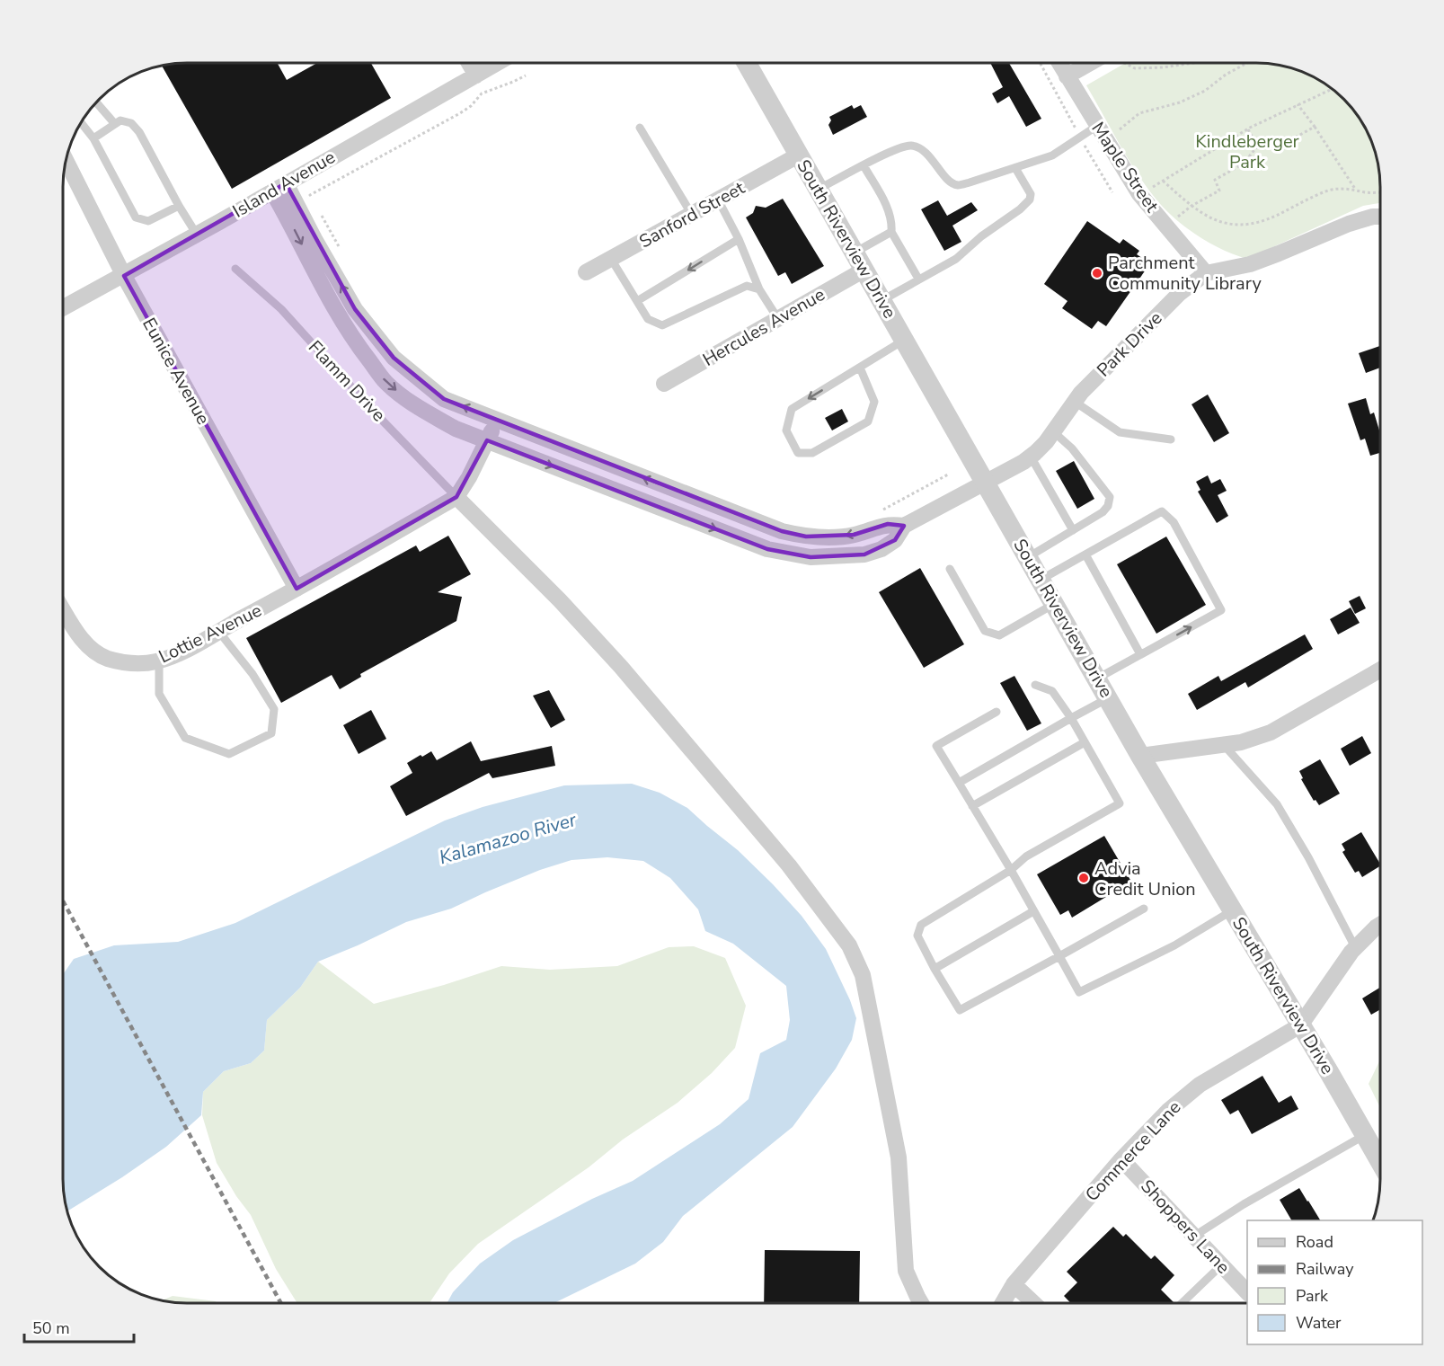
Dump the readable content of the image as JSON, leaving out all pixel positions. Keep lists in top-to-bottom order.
{
  "streets": {
    "street": [
      "Maple Street",
      "Island Avenue",
      "Sanford Street",
      "South Riverview Drive",
      "Hercules Avenue",
      "Park Drive",
      "Eunice Avenue",
      "Lottie Avenue",
      "Commerce Lane",
      "Shoppers Lane"
    ],
    "lane": ["Flamm Drive"]
  },
  "crossings": [
    ["Maple Street", "Park Drive"],
    ["Island Avenue", "Eunice Avenue"],
    ["Sanford Street", "South Riverview Drive"],
    ["South Riverview Drive", "Hercules Avenue"],
    ["South Riverview Drive", "Park Drive"],
    ["South Riverview Drive", "Commerce Lane"],
    ["Eunice Avenue", "Lottie Avenue"],
    ["Flamm Drive", "Lottie Avenue"],
    ["Commerce Lane", "Shoppers Lane"]
  ],
  "water": ["Kalamazoo River"],
  "parks": ["Kindleberger Park"],
  "places": ["Parchment Community Library", "Advia Credit Union"],
  "legend": [
    "Road",
    "Railway",
    "Park",
    "Water"
  ],
  "scale_bar": "50 m"
}
